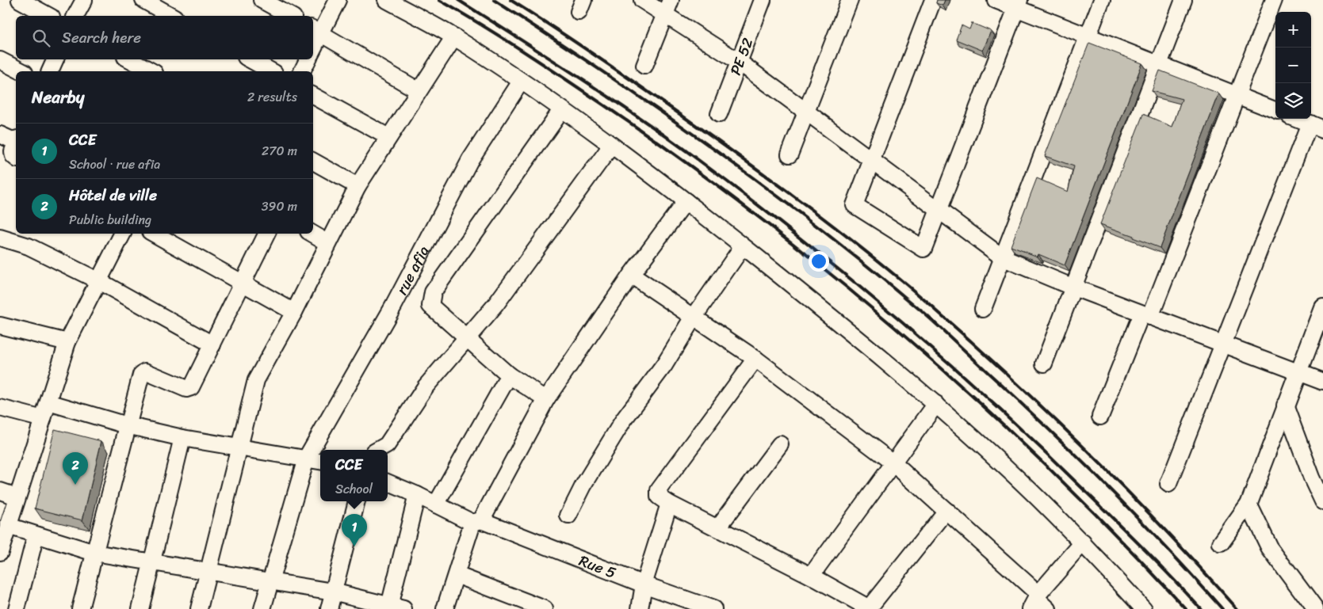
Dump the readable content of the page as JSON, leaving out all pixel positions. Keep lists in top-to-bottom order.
{
  "streets": {
    "street": ["PE 52", "rue afia", "Rue 5"]
  },
  "page": {
    "map_buttons": ["+", "−"],
    "search": "Search here",
    "heading": ["Nearby", "2 results"],
    "list": [
      {
        "mark": "1",
        "name": "CCE",
        "note": "School · rue afia",
        "value": "270 m"
      },
      {
        "mark": "2",
        "name": "Hôtel de ville",
        "note": "Public building",
        "value": "390 m"
      }
    ],
    "popup": ["CCE", "School"],
    "pins": ["2", "1"]
  }
}
